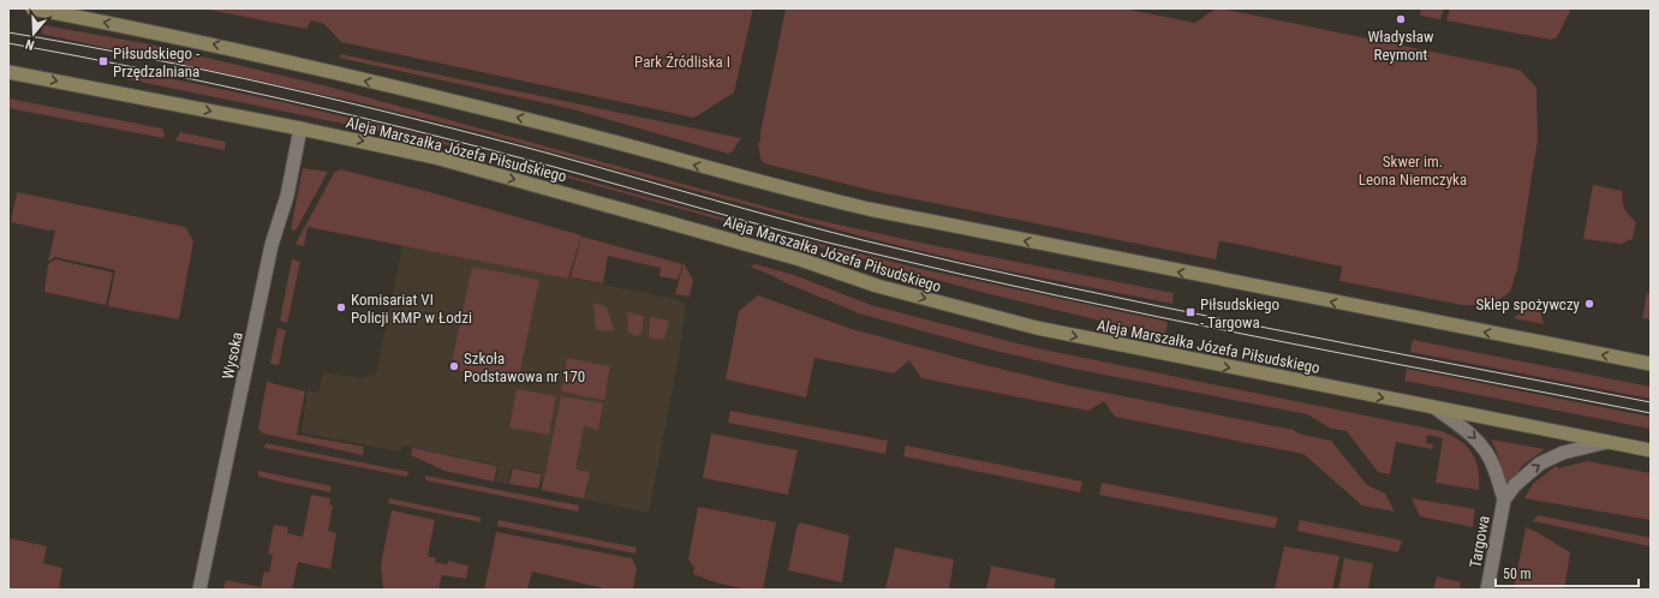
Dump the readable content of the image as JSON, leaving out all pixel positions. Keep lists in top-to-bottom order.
{
  "streets": {
    "main road": ["Aleja Marszałka Józefa Piłsudskiego"],
    "street": ["Wysoka", "Targowa"]
  },
  "crossings": [
    ["Aleja Marszałka Józefa Piłsudskiego", "Wysoka"],
    ["Aleja Marszałka Józefa Piłsudskiego", "Targowa"]
  ],
  "parks": ["Park Źródliska I", "Skwer im. Leona Niemczyka"],
  "places": {
    "other": [
      "Władysław Reymont",
      "Sklep spożywczy",
      "Komisariat VI Policji KMP w Łodzi",
      "Szkoła Podstawowa nr 170"
    ],
    "transit": ["Piłsudskiego - Przędzalniana", "Piłsudskiego - Targowa"]
  },
  "scale_bar": "50 m",
  "north": "bottom"
}
